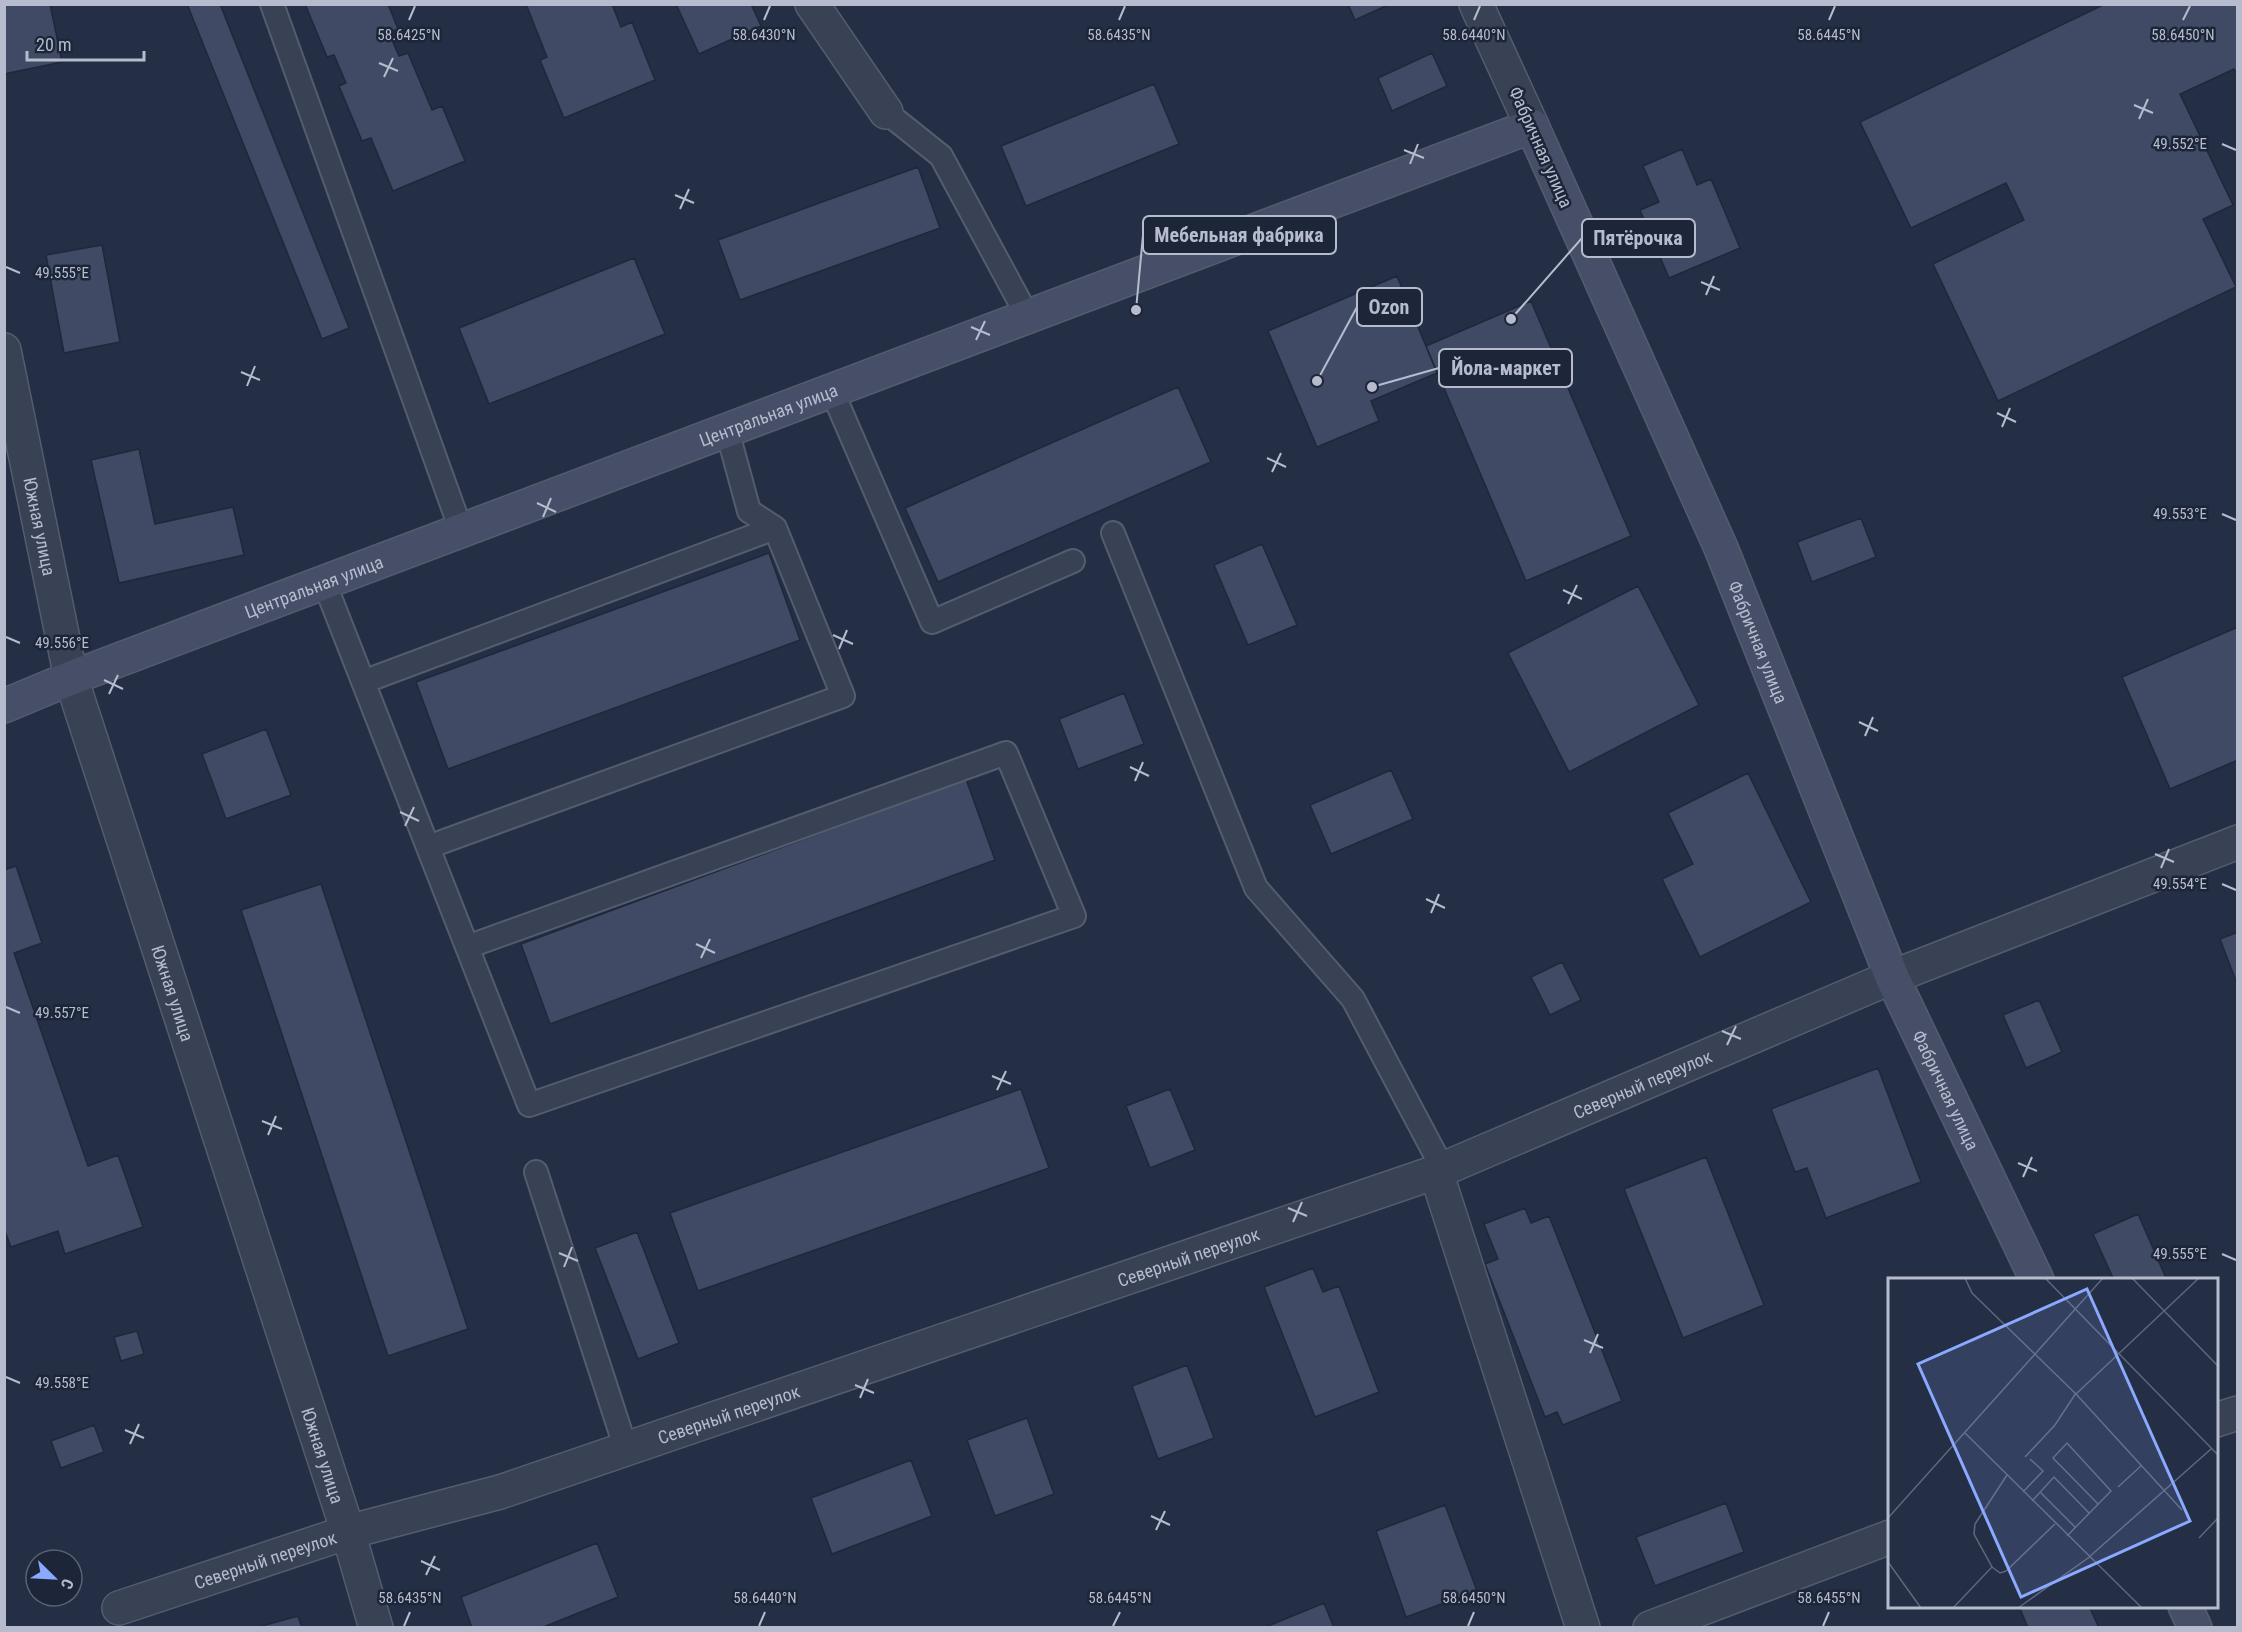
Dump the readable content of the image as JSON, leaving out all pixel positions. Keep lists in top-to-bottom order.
{
  "streets": {
    "street": [
      "Фабричная улица",
      "Центральная улица",
      "Южная улица",
      "Северный переулок"
    ]
  },
  "crossings": [
    ["Фабричная улица", "Центральная улица"],
    ["Фабричная улица", "Северный переулок"],
    ["Центральная улица", "Южная улица"],
    ["Южная улица", "Северный переулок"]
  ],
  "places": [
    "Мебельная фабрика",
    "Пятёрочка",
    "Ozon",
    "Йола-маркет"
  ],
  "scale_bar": "20 m",
  "north": "bottom right",
  "coordinates": [
    "58.6425°N",
    "58.6430°N",
    "58.6435°N",
    "58.6440°N",
    "58.6445°N",
    "58.6450°N",
    "49.552°E",
    "49.555°E",
    "49.553°E",
    "49.556°E",
    "49.554°E",
    "49.557°E",
    "49.558°E",
    "58.6455°N"
  ]
}
